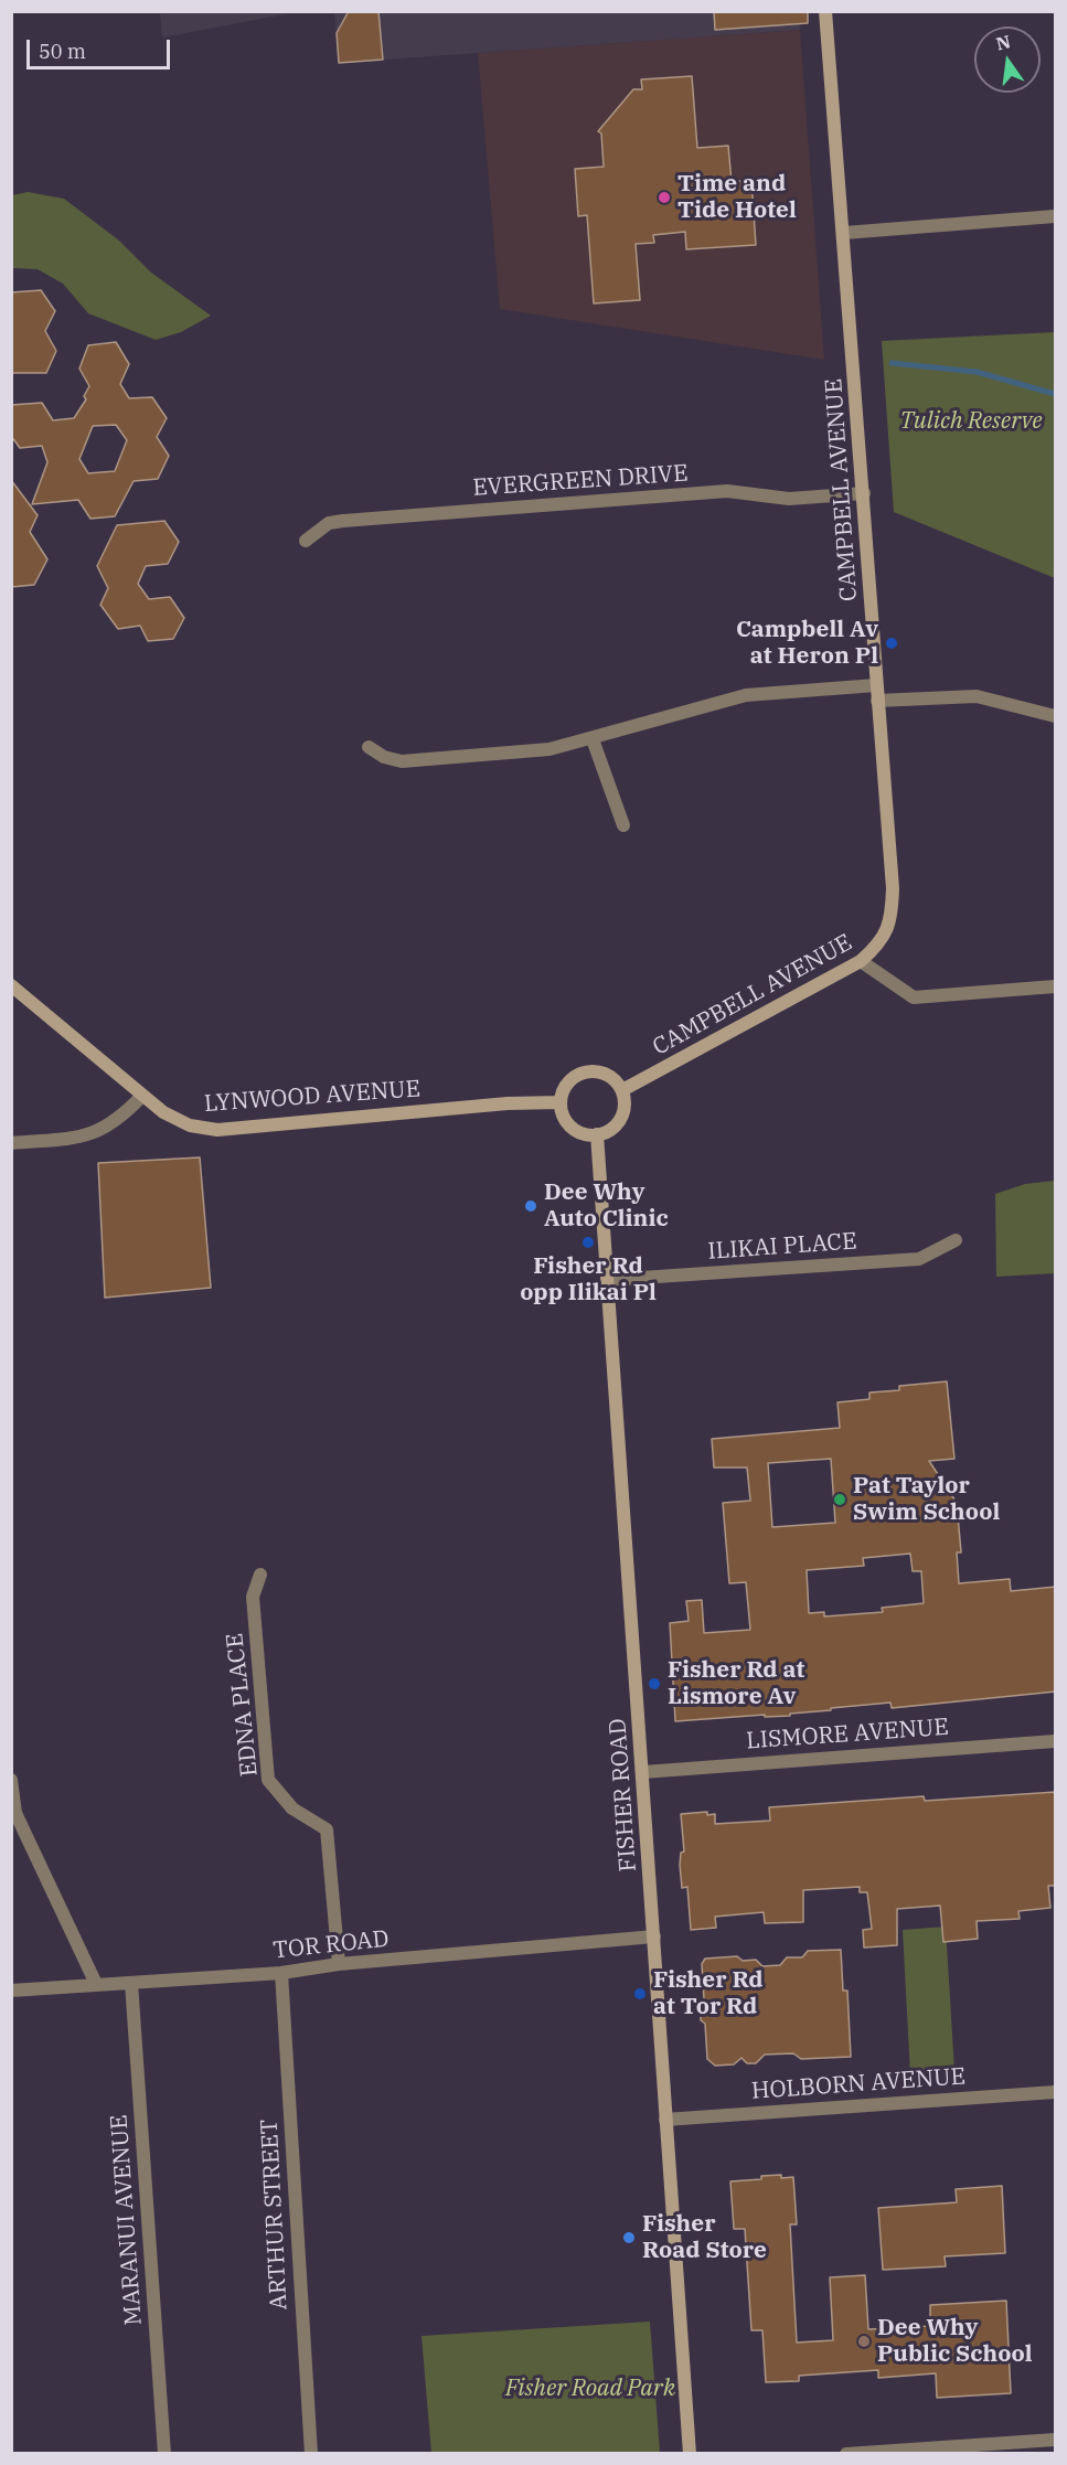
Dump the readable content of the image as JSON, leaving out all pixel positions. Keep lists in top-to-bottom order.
{
  "streets": {
    "main road": ["CAMPBELL AVENUE", "LYNWOOD AVENUE", "FISHER ROAD"],
    "street": [
      "EVERGREEN DRIVE",
      "ILIKAI PLACE",
      "EDNA PLACE",
      "LISMORE AVENUE",
      "TOR ROAD",
      "HOLBORN AVENUE",
      "ARTHUR STREET",
      "MARANUI AVENUE"
    ]
  },
  "crossings": [
    ["EVERGREEN DRIVE", "CAMPBELL AVENUE"],
    ["CAMPBELL AVENUE", "LYNWOOD AVENUE"],
    ["CAMPBELL AVENUE", "FISHER ROAD"],
    ["LYNWOOD AVENUE", "FISHER ROAD"],
    ["ILIKAI PLACE", "FISHER ROAD"],
    ["EDNA PLACE", "TOR ROAD"],
    ["LISMORE AVENUE", "FISHER ROAD"],
    ["FISHER ROAD", "TOR ROAD"],
    ["FISHER ROAD", "HOLBORN AVENUE"],
    ["TOR ROAD", "ARTHUR STREET"],
    ["TOR ROAD", "MARANUI AVENUE"]
  ],
  "parks": ["Tulich Reserve", "Fisher Road Park"],
  "places": [
    "Time and Tide Hotel",
    "Campbell Av at Heron Pl",
    "Dee Why Auto Clinic",
    "Fisher Rd opp Ilikai Pl",
    "Pat Taylor Swim School",
    "Fisher Rd at Lismore Av",
    "Fisher Rd at Tor Rd",
    "Fisher Road Store",
    "Dee Why Public School"
  ],
  "scale_bar": "50 m",
  "north": "top"
}
